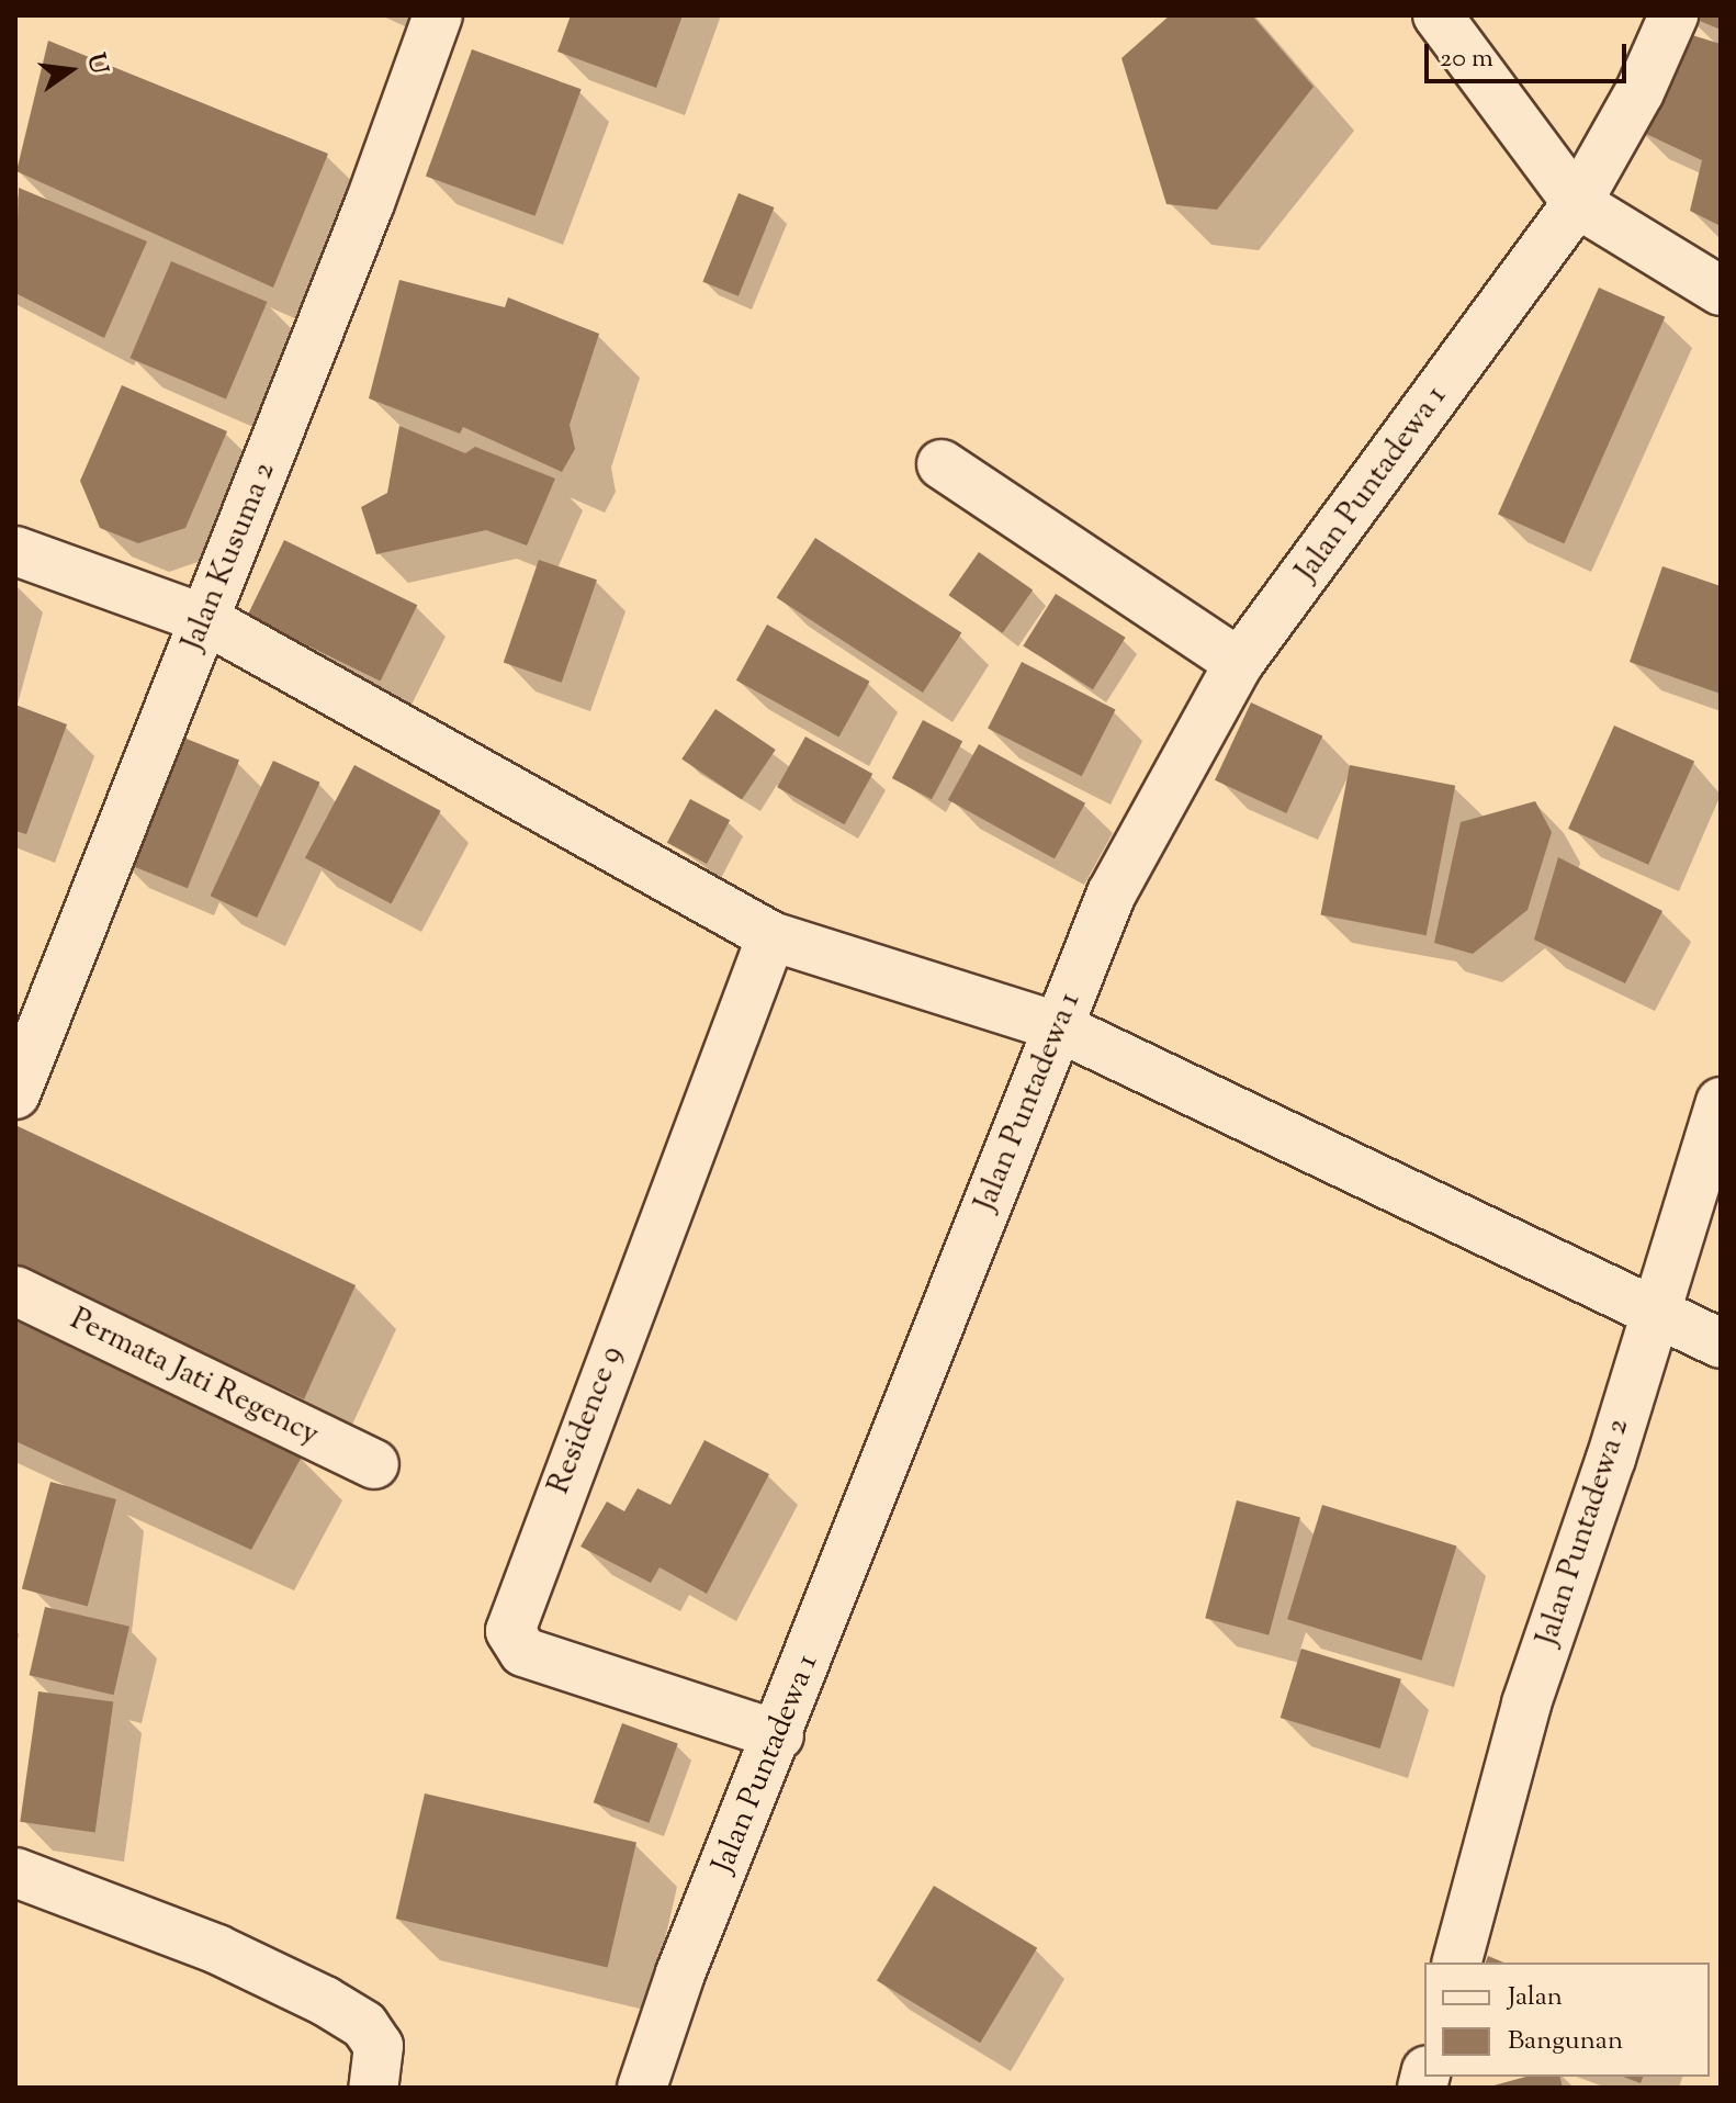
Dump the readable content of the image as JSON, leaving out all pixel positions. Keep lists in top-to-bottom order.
{
  "streets": {
    "street": [
      "Jalan Puntadewa 1",
      "Jalan Kusuma 2",
      "Permata Jati Regency",
      "Residence 9",
      "Jalan Puntadewa 2"
    ]
  },
  "crossings": [
    ["Jalan Puntadewa 1", "Residence 9"]
  ],
  "legend": ["Jalan", "Bangunan"],
  "scale_bar": "20 m",
  "north": "right"
}
